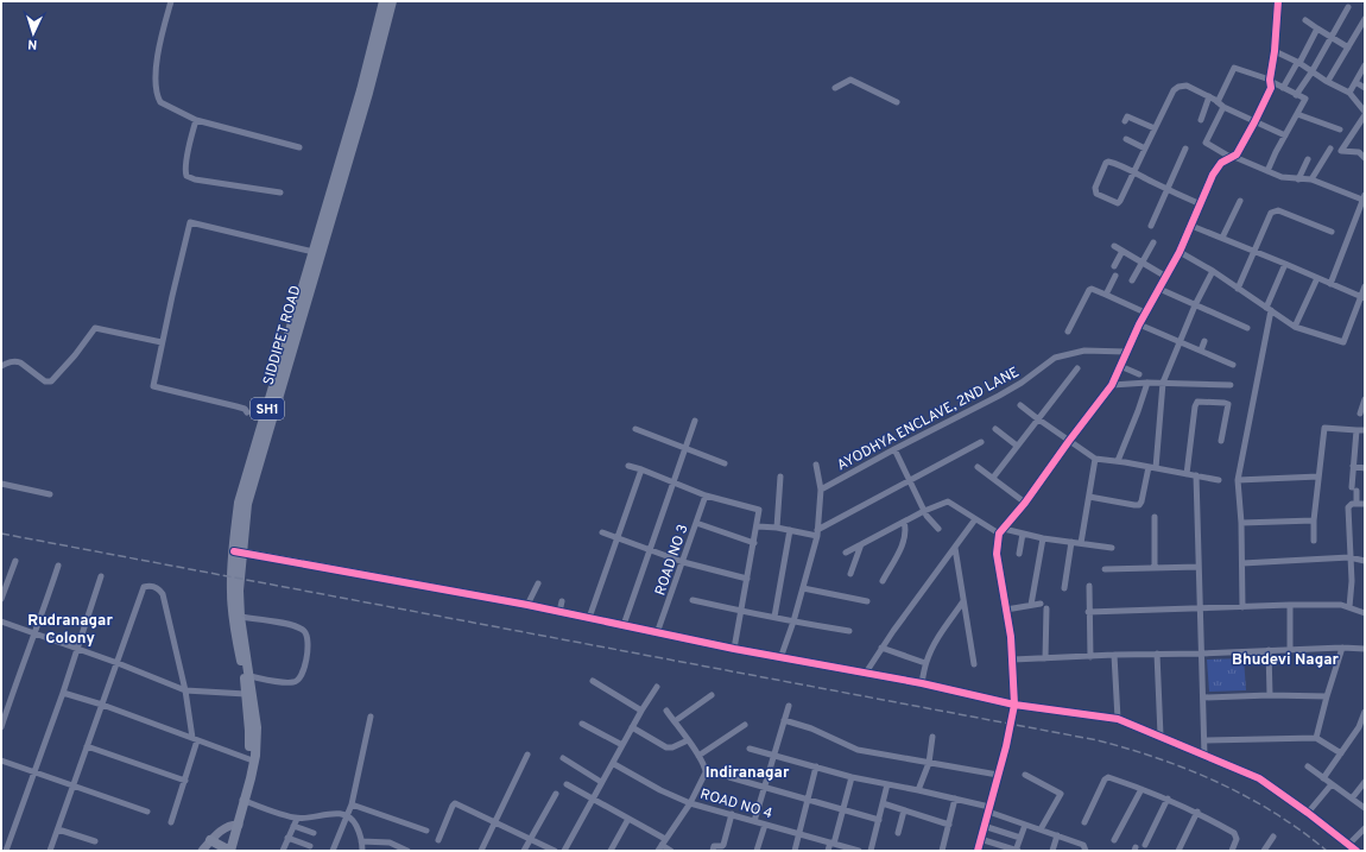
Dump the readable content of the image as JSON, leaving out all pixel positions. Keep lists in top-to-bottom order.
{
  "streets": {
    "main road": ["SIDDIPET ROAD", "SH1"],
    "street": ["AYODHYA ENCLAVE, 2ND LANE", "ROAD NO 3", "ROAD NO 4"]
  },
  "districts": ["Rudranagar Colony", "Bhudevi Nagar", "Indiranagar"],
  "north": "bottom"
}
